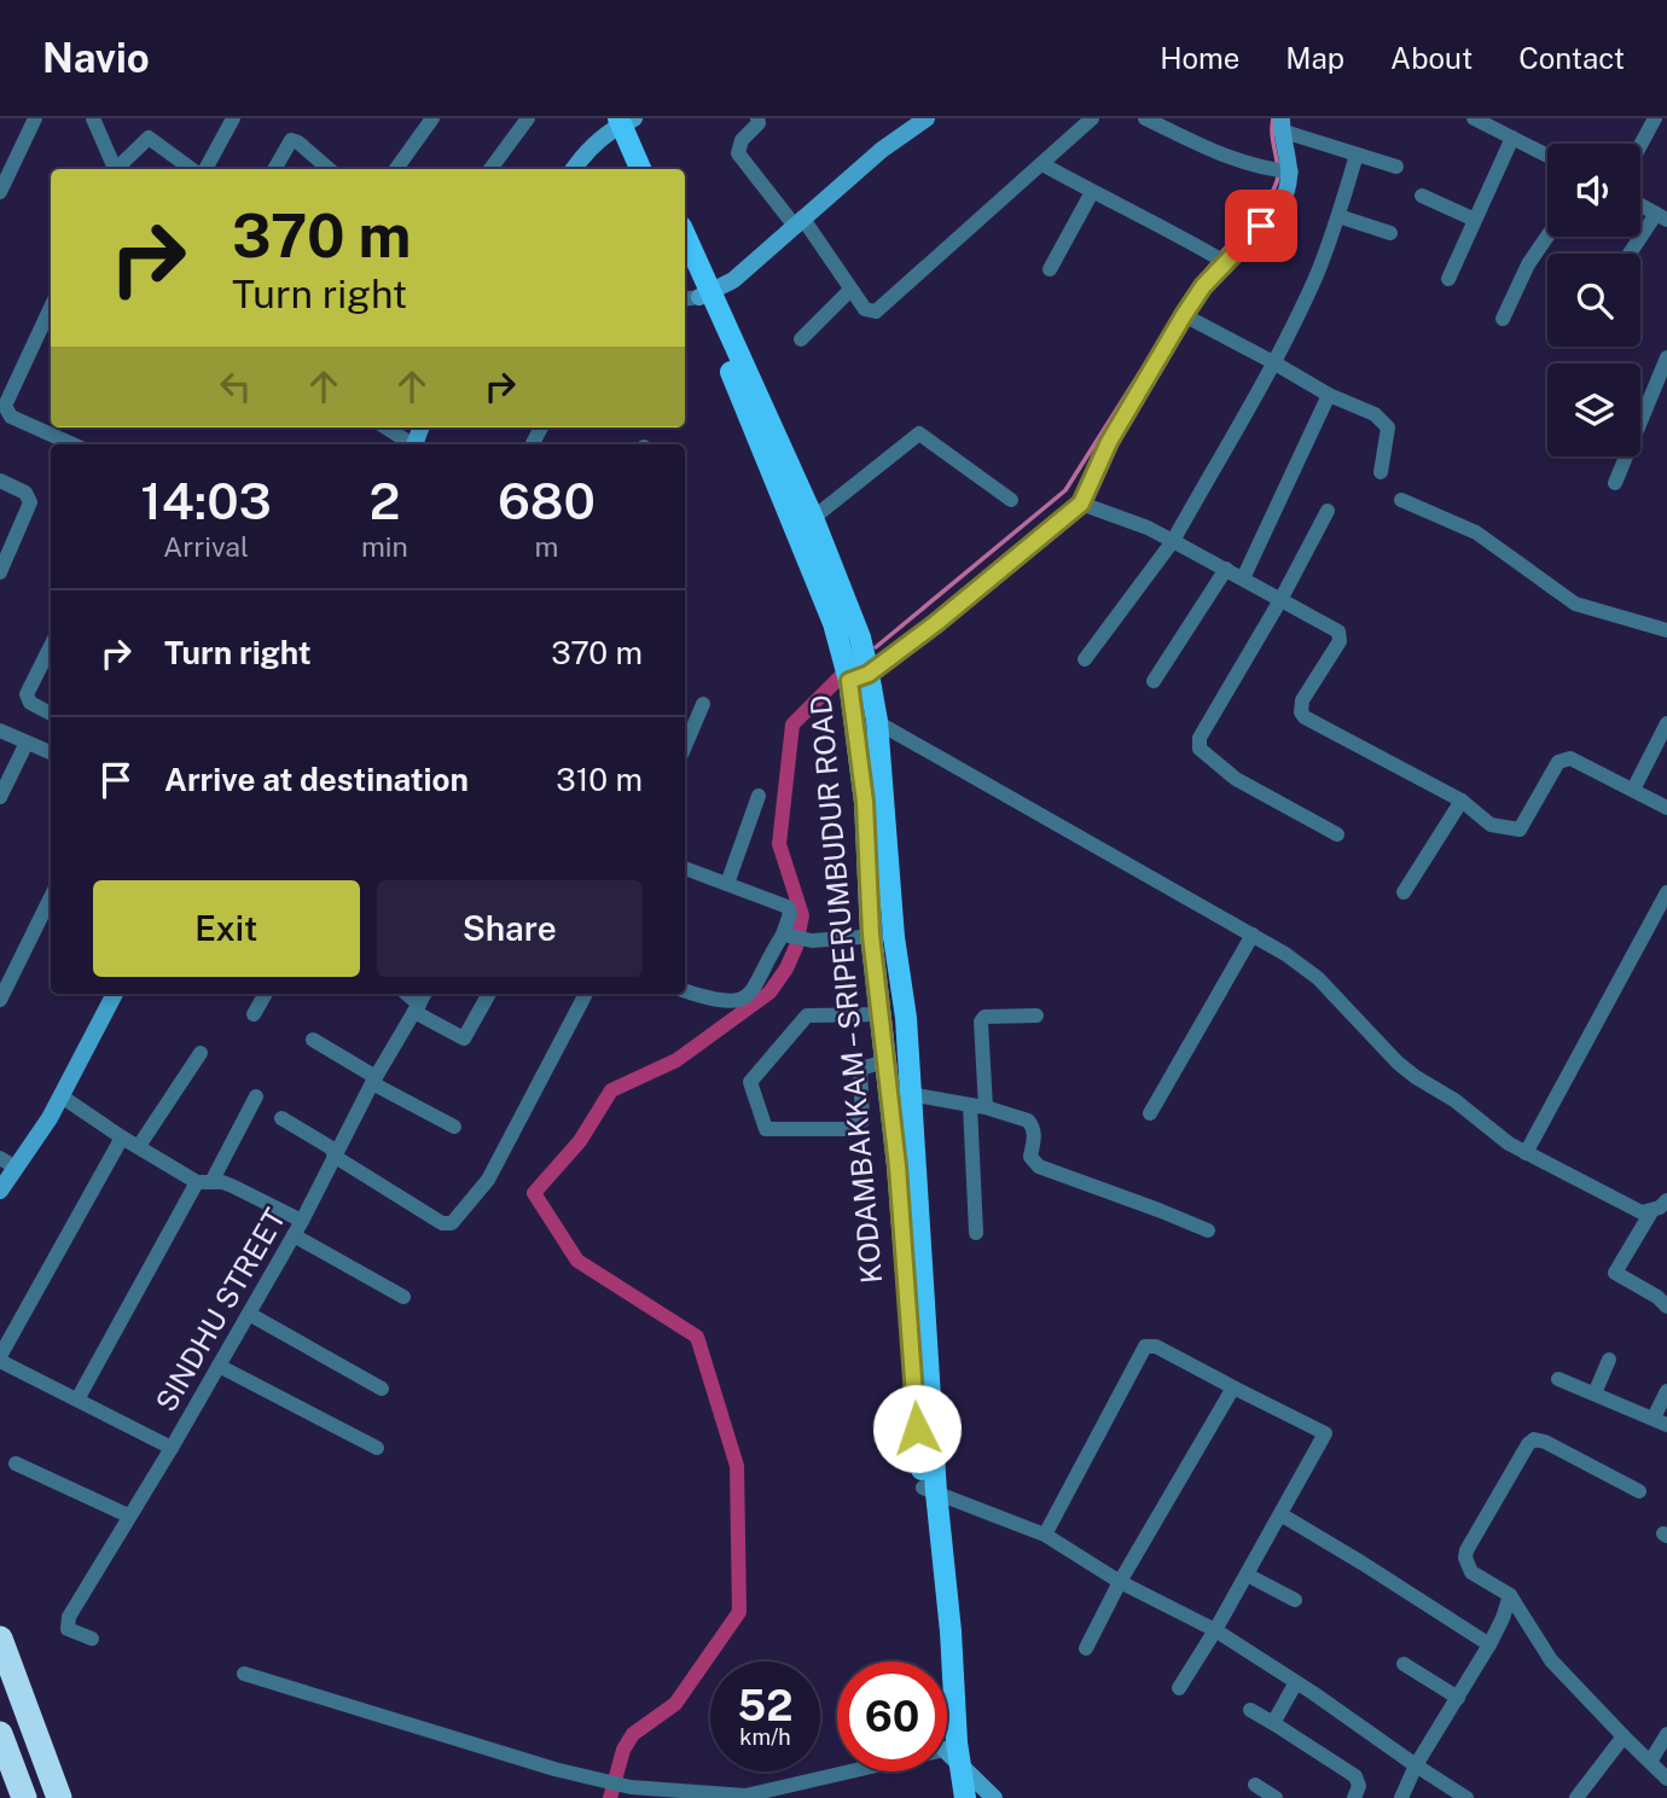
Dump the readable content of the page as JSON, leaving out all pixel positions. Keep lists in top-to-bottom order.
{
  "streets": {
    "main road": ["KODAMBAKKAM – SRIPERUMBUDUR ROAD"],
    "street": ["SINDHU STREET"]
  },
  "page": {
    "header": "Navio",
    "nav": [
      "Home",
      "Map",
      "About",
      "Contact"
    ],
    "turn": ["370 m", "Turn right"],
    "eta": [
      "14:03",
      "Arrival",
      "2",
      "min",
      "680",
      "m"
    ],
    "list": [
      {
        "name": "Turn right",
        "value": "370 m"
      },
      {
        "name": "Arrive at destination",
        "value": "310 m"
      }
    ],
    "buttons": ["Exit", "Share"],
    "speed": "52 km/h",
    "limit": "60"
  }
}
